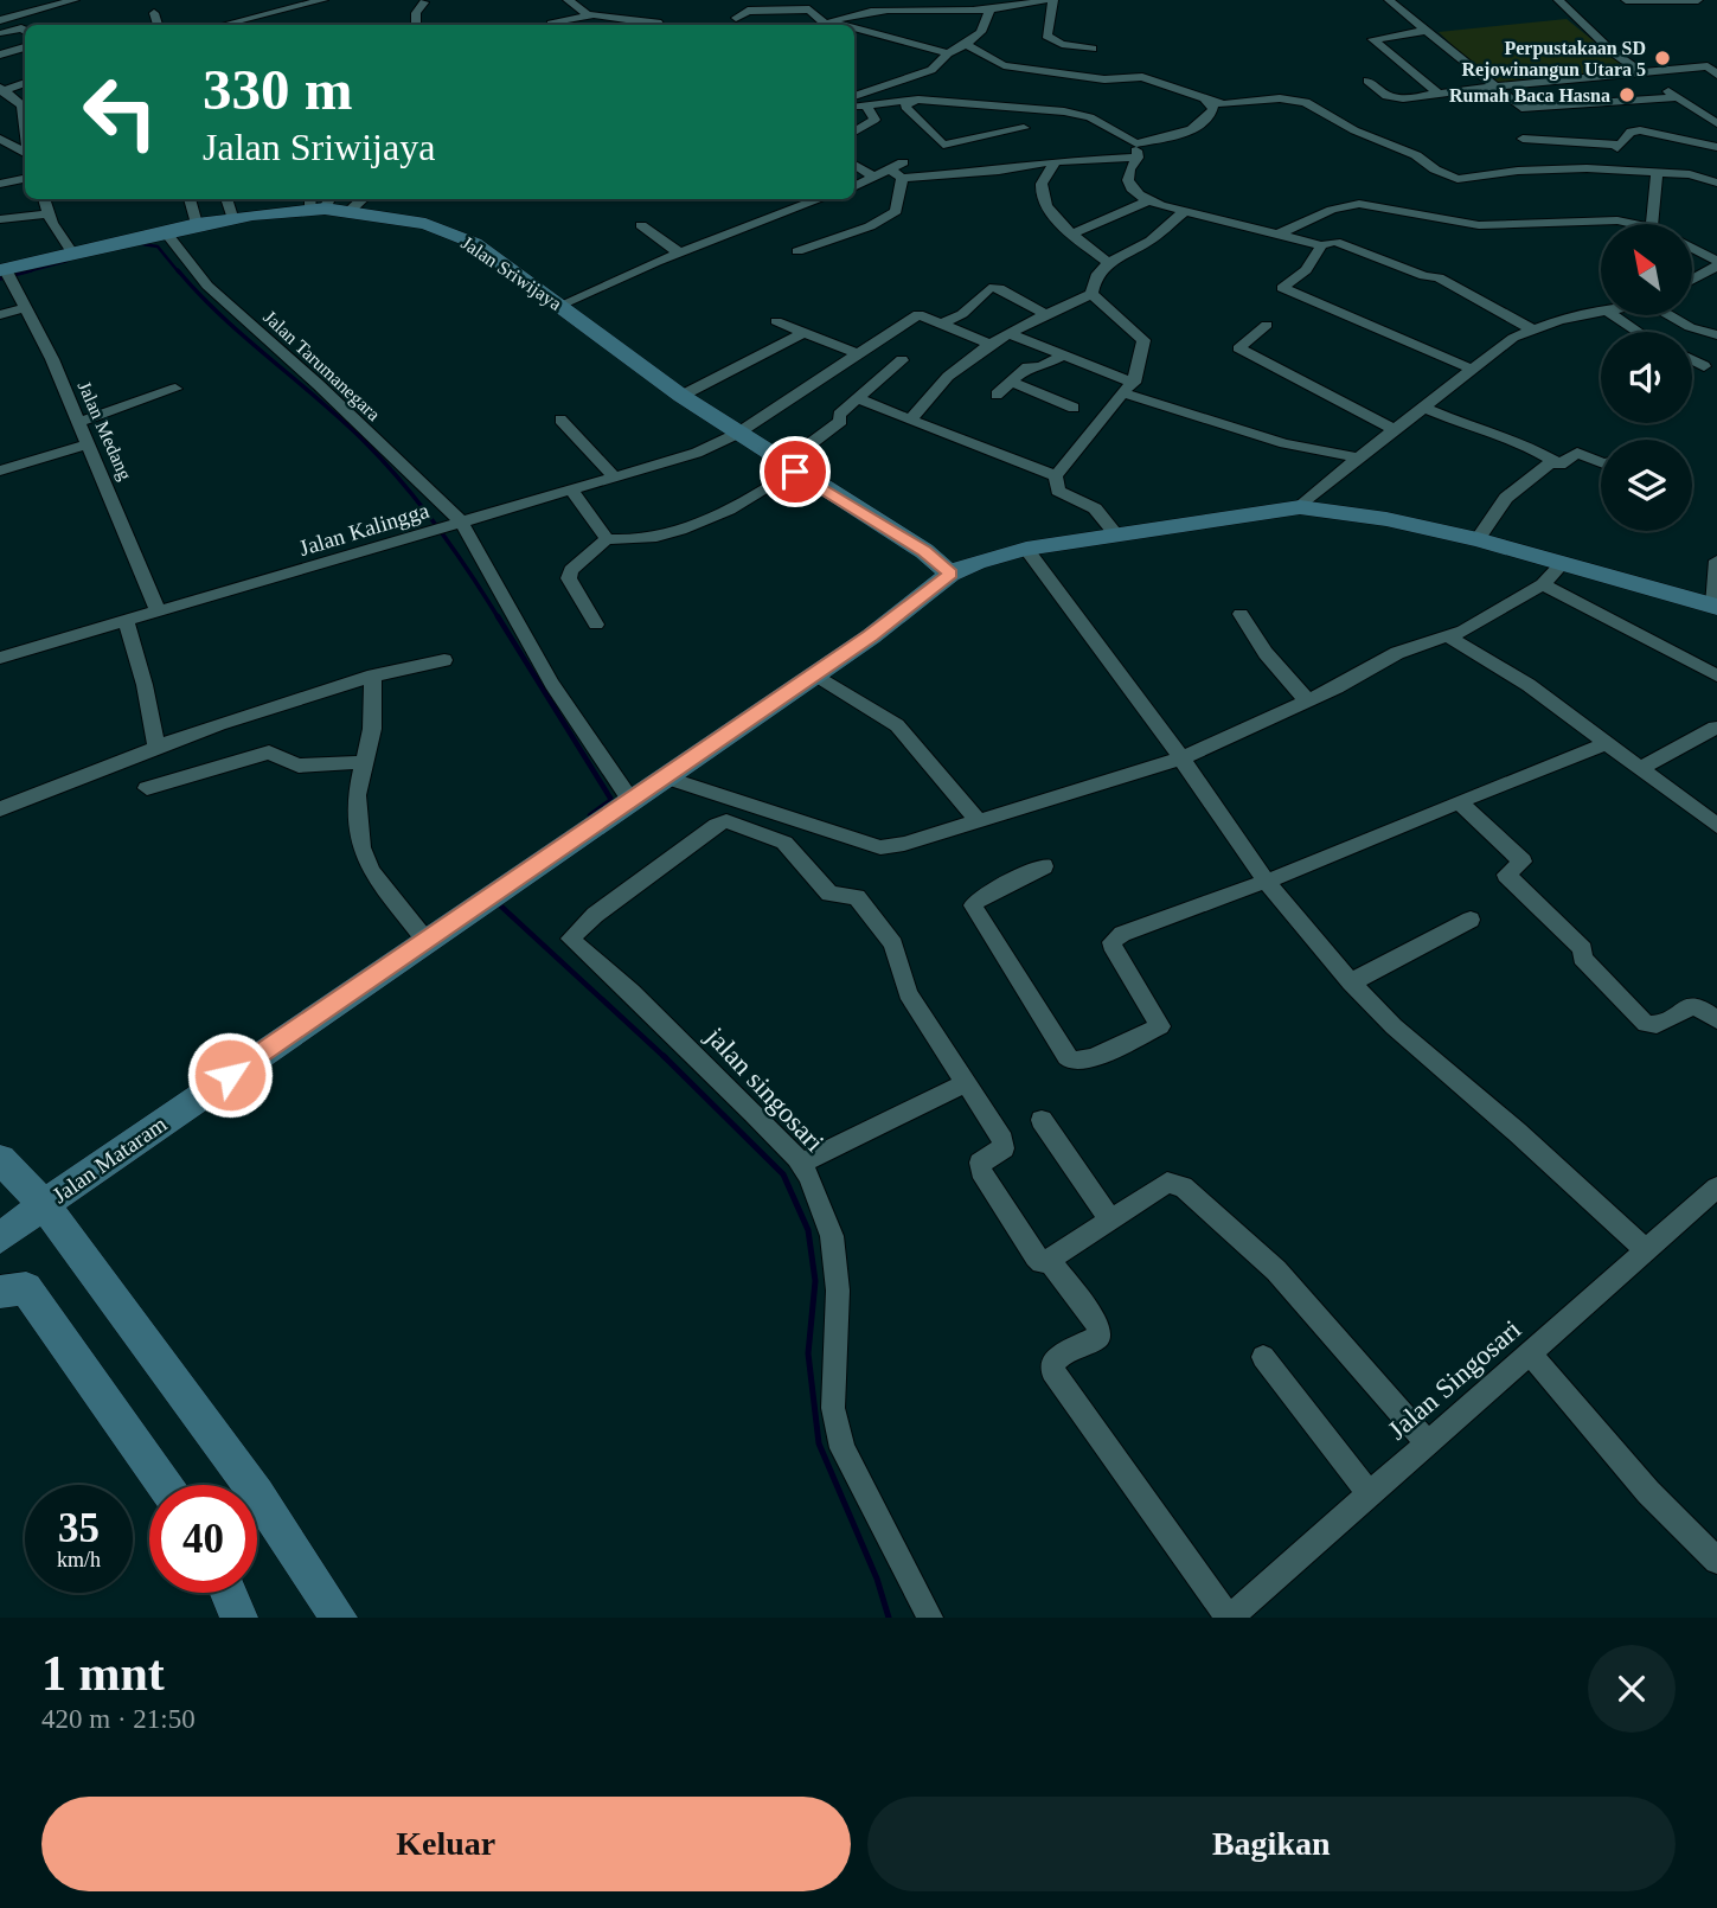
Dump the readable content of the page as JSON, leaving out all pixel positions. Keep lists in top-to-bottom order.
{
  "streets": {
    "main road": ["Jalan Sriwijaya", "Jalan Mataram"],
    "street": [
      "Jalan Tarumanegara",
      "Jalan Medang",
      "Jalan Kalingga",
      "jalan singosari",
      "Jalan Singosari"
    ]
  },
  "crossings": [
    ["Jalan Sriwijaya", "Jalan Tarumanegara"],
    ["Jalan Sriwijaya", "Jalan Medang"],
    ["Jalan Sriwijaya", "Jalan Kalingga"],
    ["Jalan Sriwijaya", "Jalan Mataram"],
    ["Jalan Tarumanegara", "Jalan Kalingga"],
    ["Jalan Tarumanegara", "Jalan Mataram"],
    ["Jalan Medang", "Jalan Kalingga"]
  ],
  "places": ["Perpustakaan SD Rejowinangun Utara 5", "Rumah Baca Hasna"],
  "north": "top left",
  "page": {
    "turn": ["330 m", "Jalan Sriwijaya"],
    "speed": "35 km/h",
    "limit": "40",
    "heading": ["1 mnt", "420 m · 21:50"],
    "buttons": ["Keluar", "Bagikan"]
  }
}
